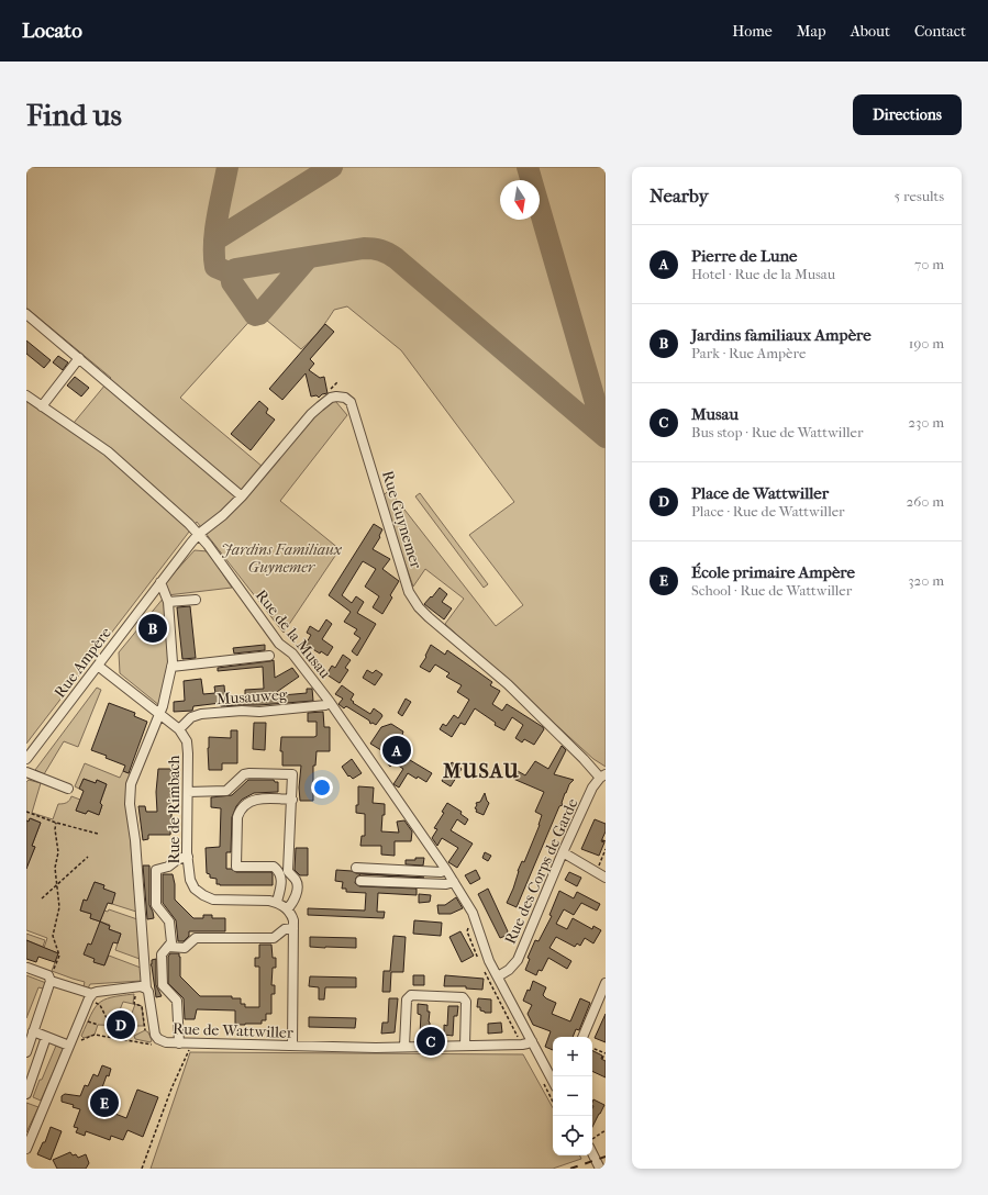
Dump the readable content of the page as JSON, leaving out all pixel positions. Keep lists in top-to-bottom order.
{
  "streets": {
    "street": [
      "Rue Guynemer",
      "Rue de la Musau",
      "Rue Ampère",
      "Musauweg",
      "Rue de Rimbach",
      "Rue des Corps de Garde",
      "Rue de Wattwiller"
    ]
  },
  "crossings": [
    ["Rue Guynemer", "Rue de la Musau"],
    ["Rue Guynemer", "Rue Ampère"],
    ["Rue Guynemer", "Rue des Corps de Garde"],
    ["Rue de la Musau", "Rue Ampère"],
    ["Rue de la Musau", "Musauweg"],
    ["Rue de la Musau", "Rue des Corps de Garde"],
    ["Rue de la Musau", "Rue de Wattwiller"],
    ["Rue Ampère", "Rue de Rimbach"],
    ["Musauweg", "Rue de Rimbach"],
    ["Rue de Rimbach", "Rue de Wattwiller"]
  ],
  "districts": ["MUSAU"],
  "parks": ["Jardins Familiaux Guynemer"],
  "north": "bottom",
  "page": {
    "header": "Locato",
    "nav": [
      "Home",
      "Map",
      "About",
      "Contact"
    ],
    "buttons": "Directions",
    "title": "Find us",
    "heading": ["Nearby", "5 results"],
    "list": [
      {
        "mark": "A",
        "name": "Pierre de Lune",
        "note": "Hotel · Rue de la Musau",
        "value": "70 m"
      },
      {
        "mark": "B",
        "name": "Jardins familiaux Ampère",
        "note": "Park · Rue Ampère",
        "value": "190 m"
      },
      {
        "mark": "C",
        "name": "Musau",
        "note": "Bus stop · Rue de Wattwiller",
        "value": "230 m"
      },
      {
        "mark": "D",
        "name": "Place de Wattwiller",
        "note": "Place · Rue de Wattwiller",
        "value": "260 m"
      },
      {
        "mark": "E",
        "name": "École primaire Ampère",
        "note": "School · Rue de Wattwiller",
        "value": "320 m"
      }
    ],
    "pins": [
      "B",
      "A",
      "D",
      "C",
      "E"
    ],
    "map_buttons": ["+", "−"]
  }
}
